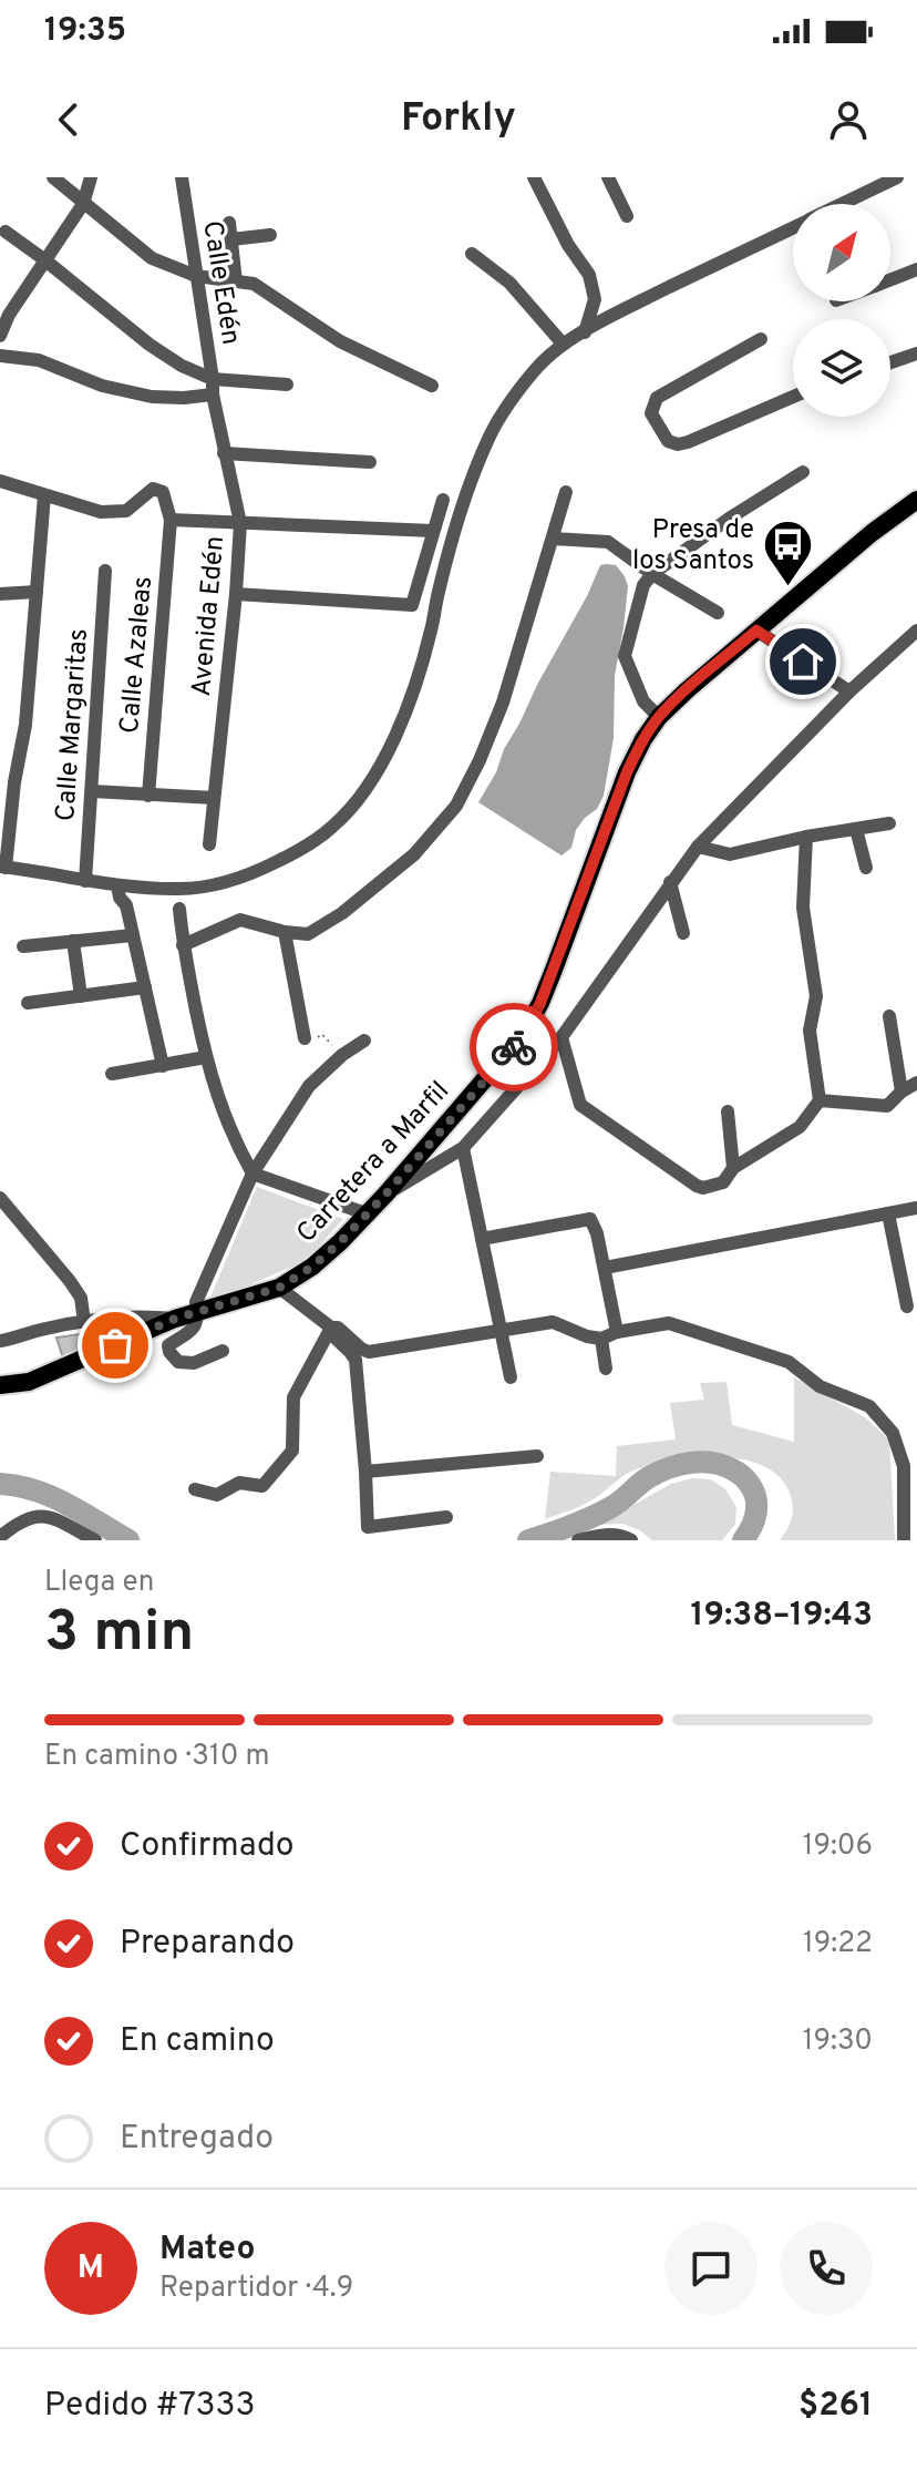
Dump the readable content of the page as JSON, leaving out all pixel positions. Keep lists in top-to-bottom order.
{
  "streets": {
    "main road": ["Carretera a Marfil"],
    "street": [
      "Calle Edén",
      "Avenida Edén",
      "Calle Azaleas",
      "Calle Margaritas"
    ]
  },
  "crossings": [
    ["Calle Edén", "Avenida Edén"]
  ],
  "places": {
    "bus stop": ["Presa de los Santos"]
  },
  "north": "top right",
  "page": {
    "status": "19:35",
    "header": "Forkly",
    "heading": ["3 min", "Llega en", "19:38–19:43"],
    "panel": [
      "Mateo",
      "Repartidor · 4.9",
      "Pedido #7333",
      "$261"
    ],
    "bar": "En camino · 310 m",
    "list": [
      ["Confirmado", "19:06"],
      ["Preparando", "19:22"],
      ["En camino", "19:30"],
      "Entregado"
    ],
    "round": "M"
  }
}
